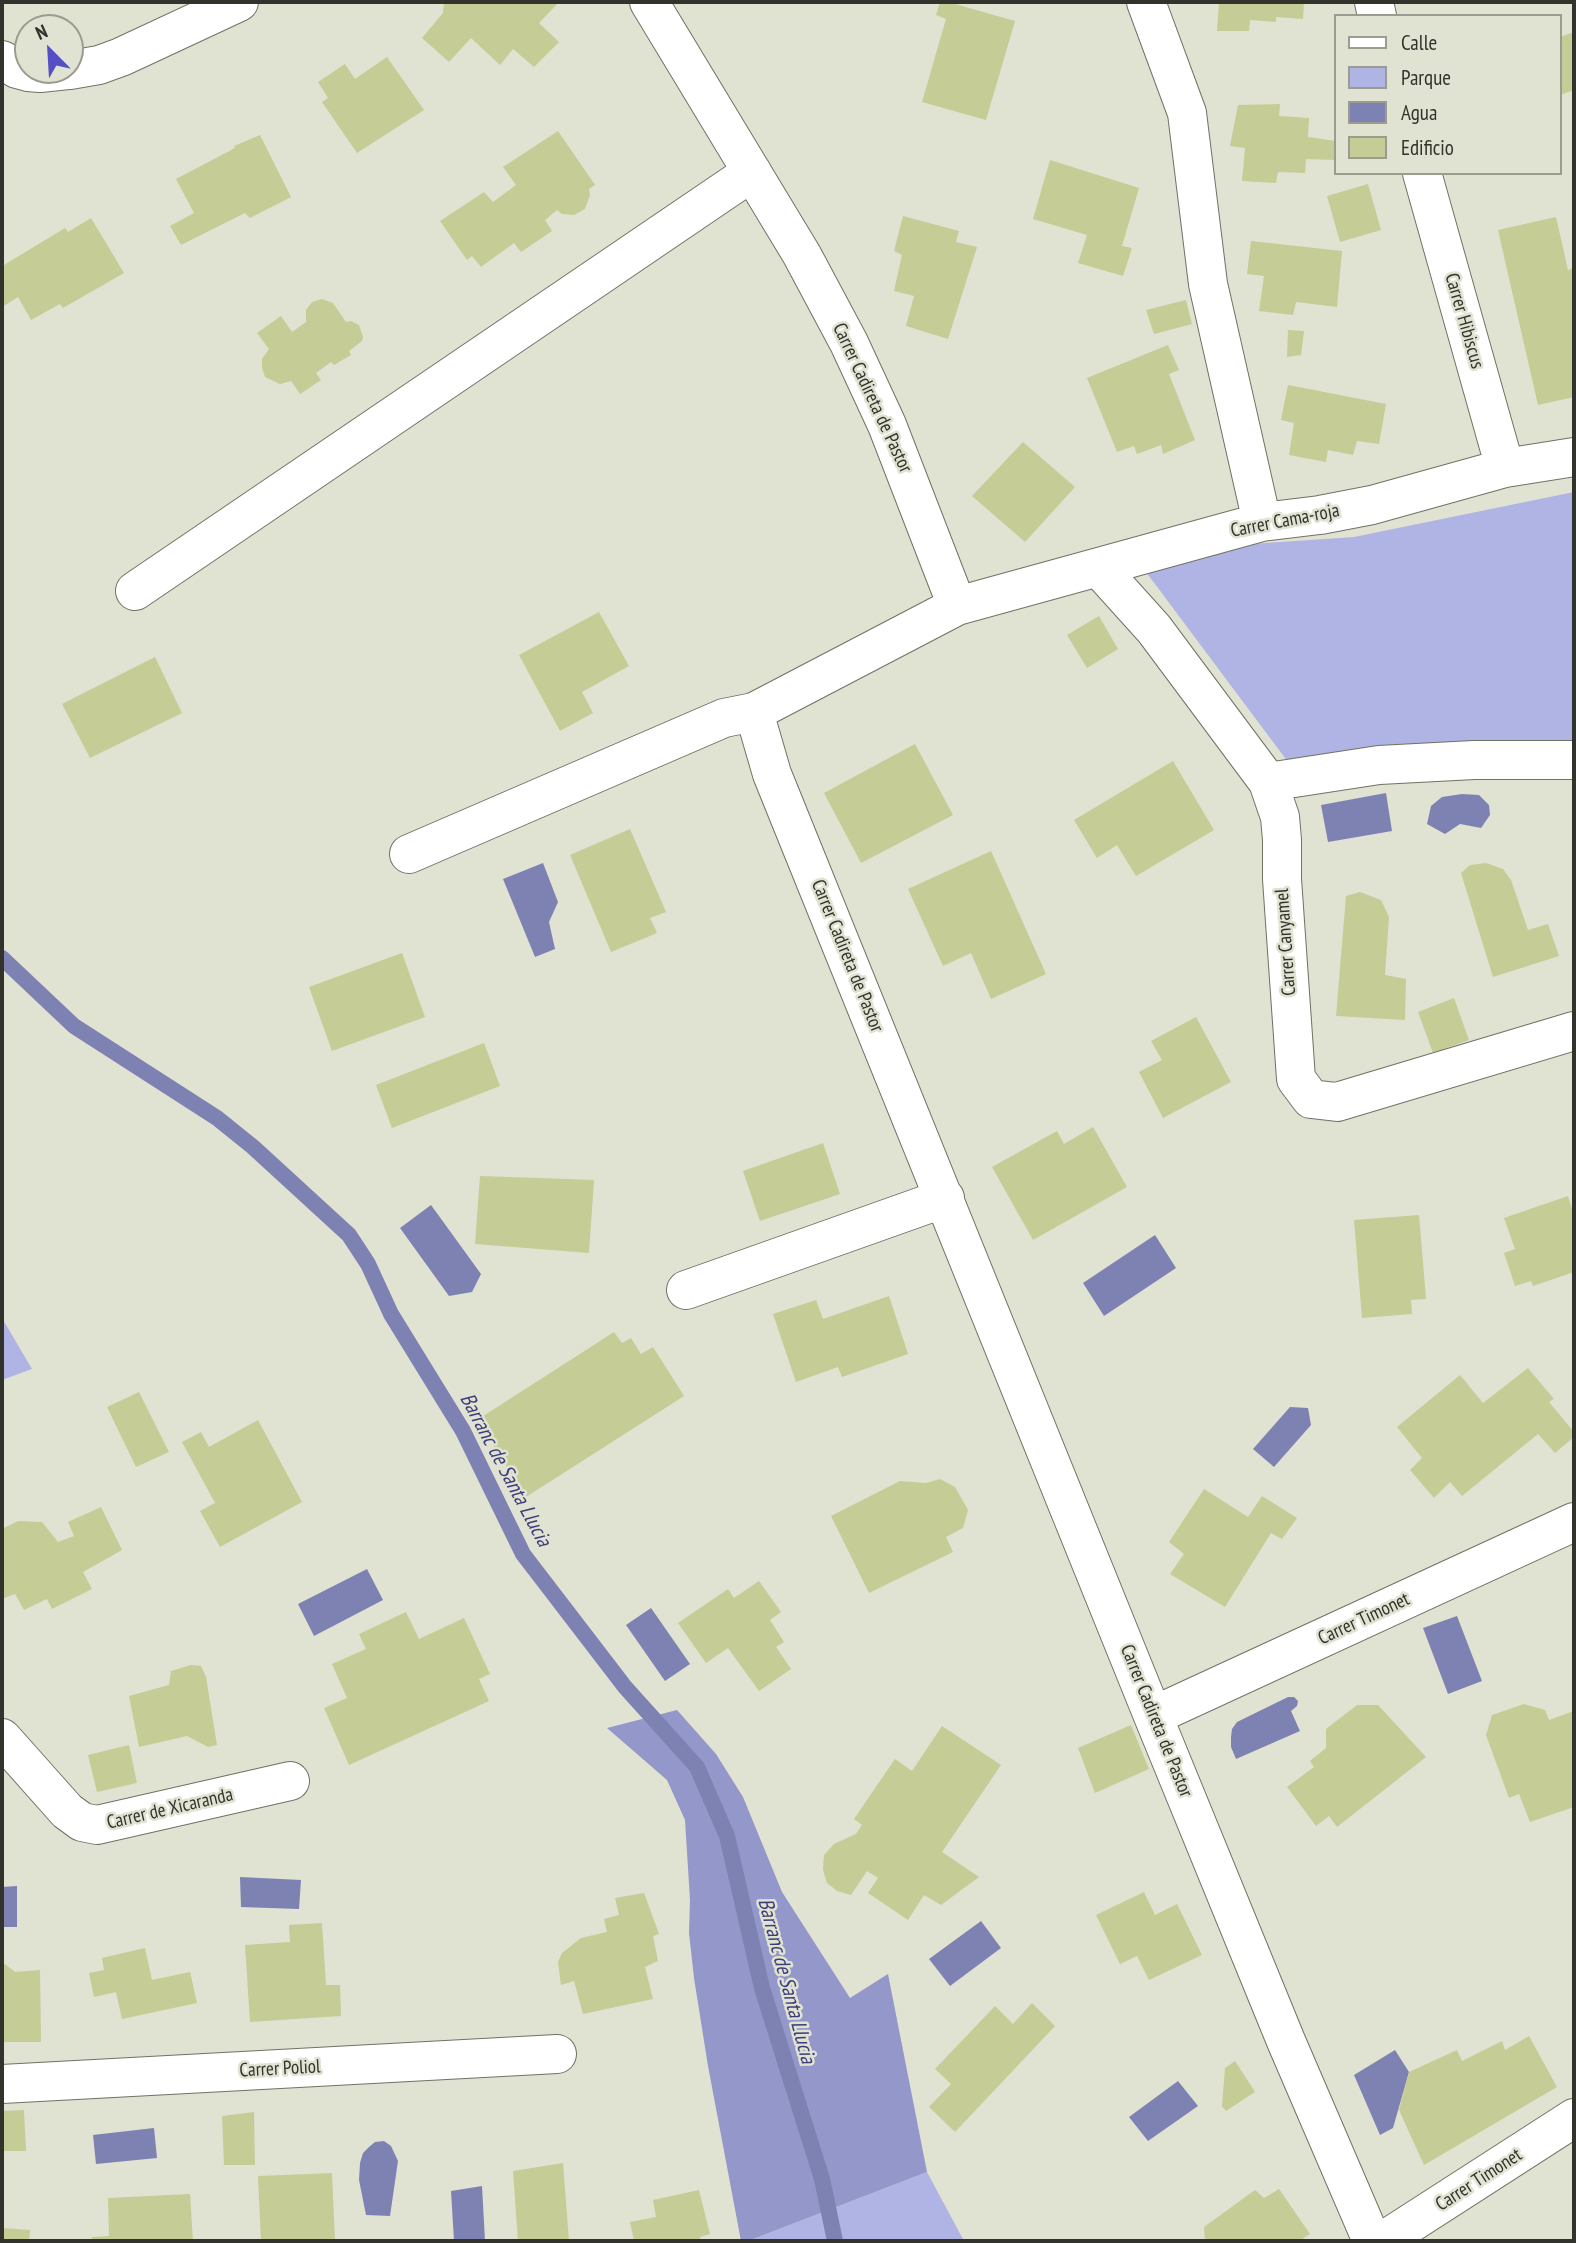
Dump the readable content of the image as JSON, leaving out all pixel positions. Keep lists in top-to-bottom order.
{
  "streets": {
    "street": [
      "Carrer Hibiscus",
      "Carrer Cadireta de Pastor",
      "Carrer Cama-roja",
      "Carrer Canyamel",
      "Carrer Timonet",
      "Carrer de Xicaranda",
      "Carrer Poliol"
    ]
  },
  "crossings": [
    ["Carrer Hibiscus", "Carrer Cama-roja"],
    ["Carrer Cadireta de Pastor", "Carrer Cama-roja"],
    ["Carrer Cadireta de Pastor", "Carrer Timonet"],
    ["Carrer Cama-roja", "Carrer Canyamel"]
  ],
  "water": ["Barranc de Santa Llucia"],
  "legend": [
    "Calle",
    "Parque",
    "Agua",
    "Edificio"
  ],
  "north": "top left"
}
